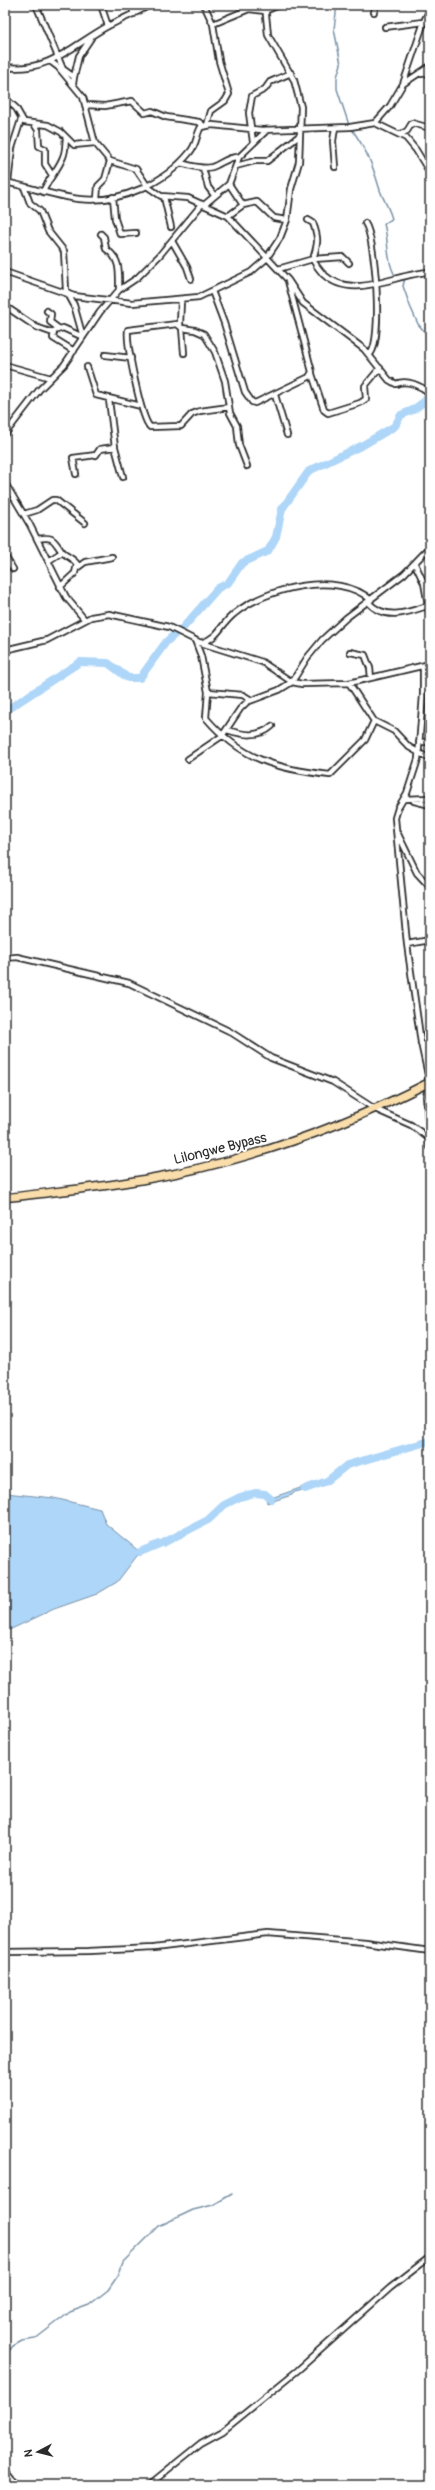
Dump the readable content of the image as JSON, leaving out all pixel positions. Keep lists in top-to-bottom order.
{
  "streets": {
    "main road": ["Lilongwe Bypass"]
  },
  "north": "left"
}
